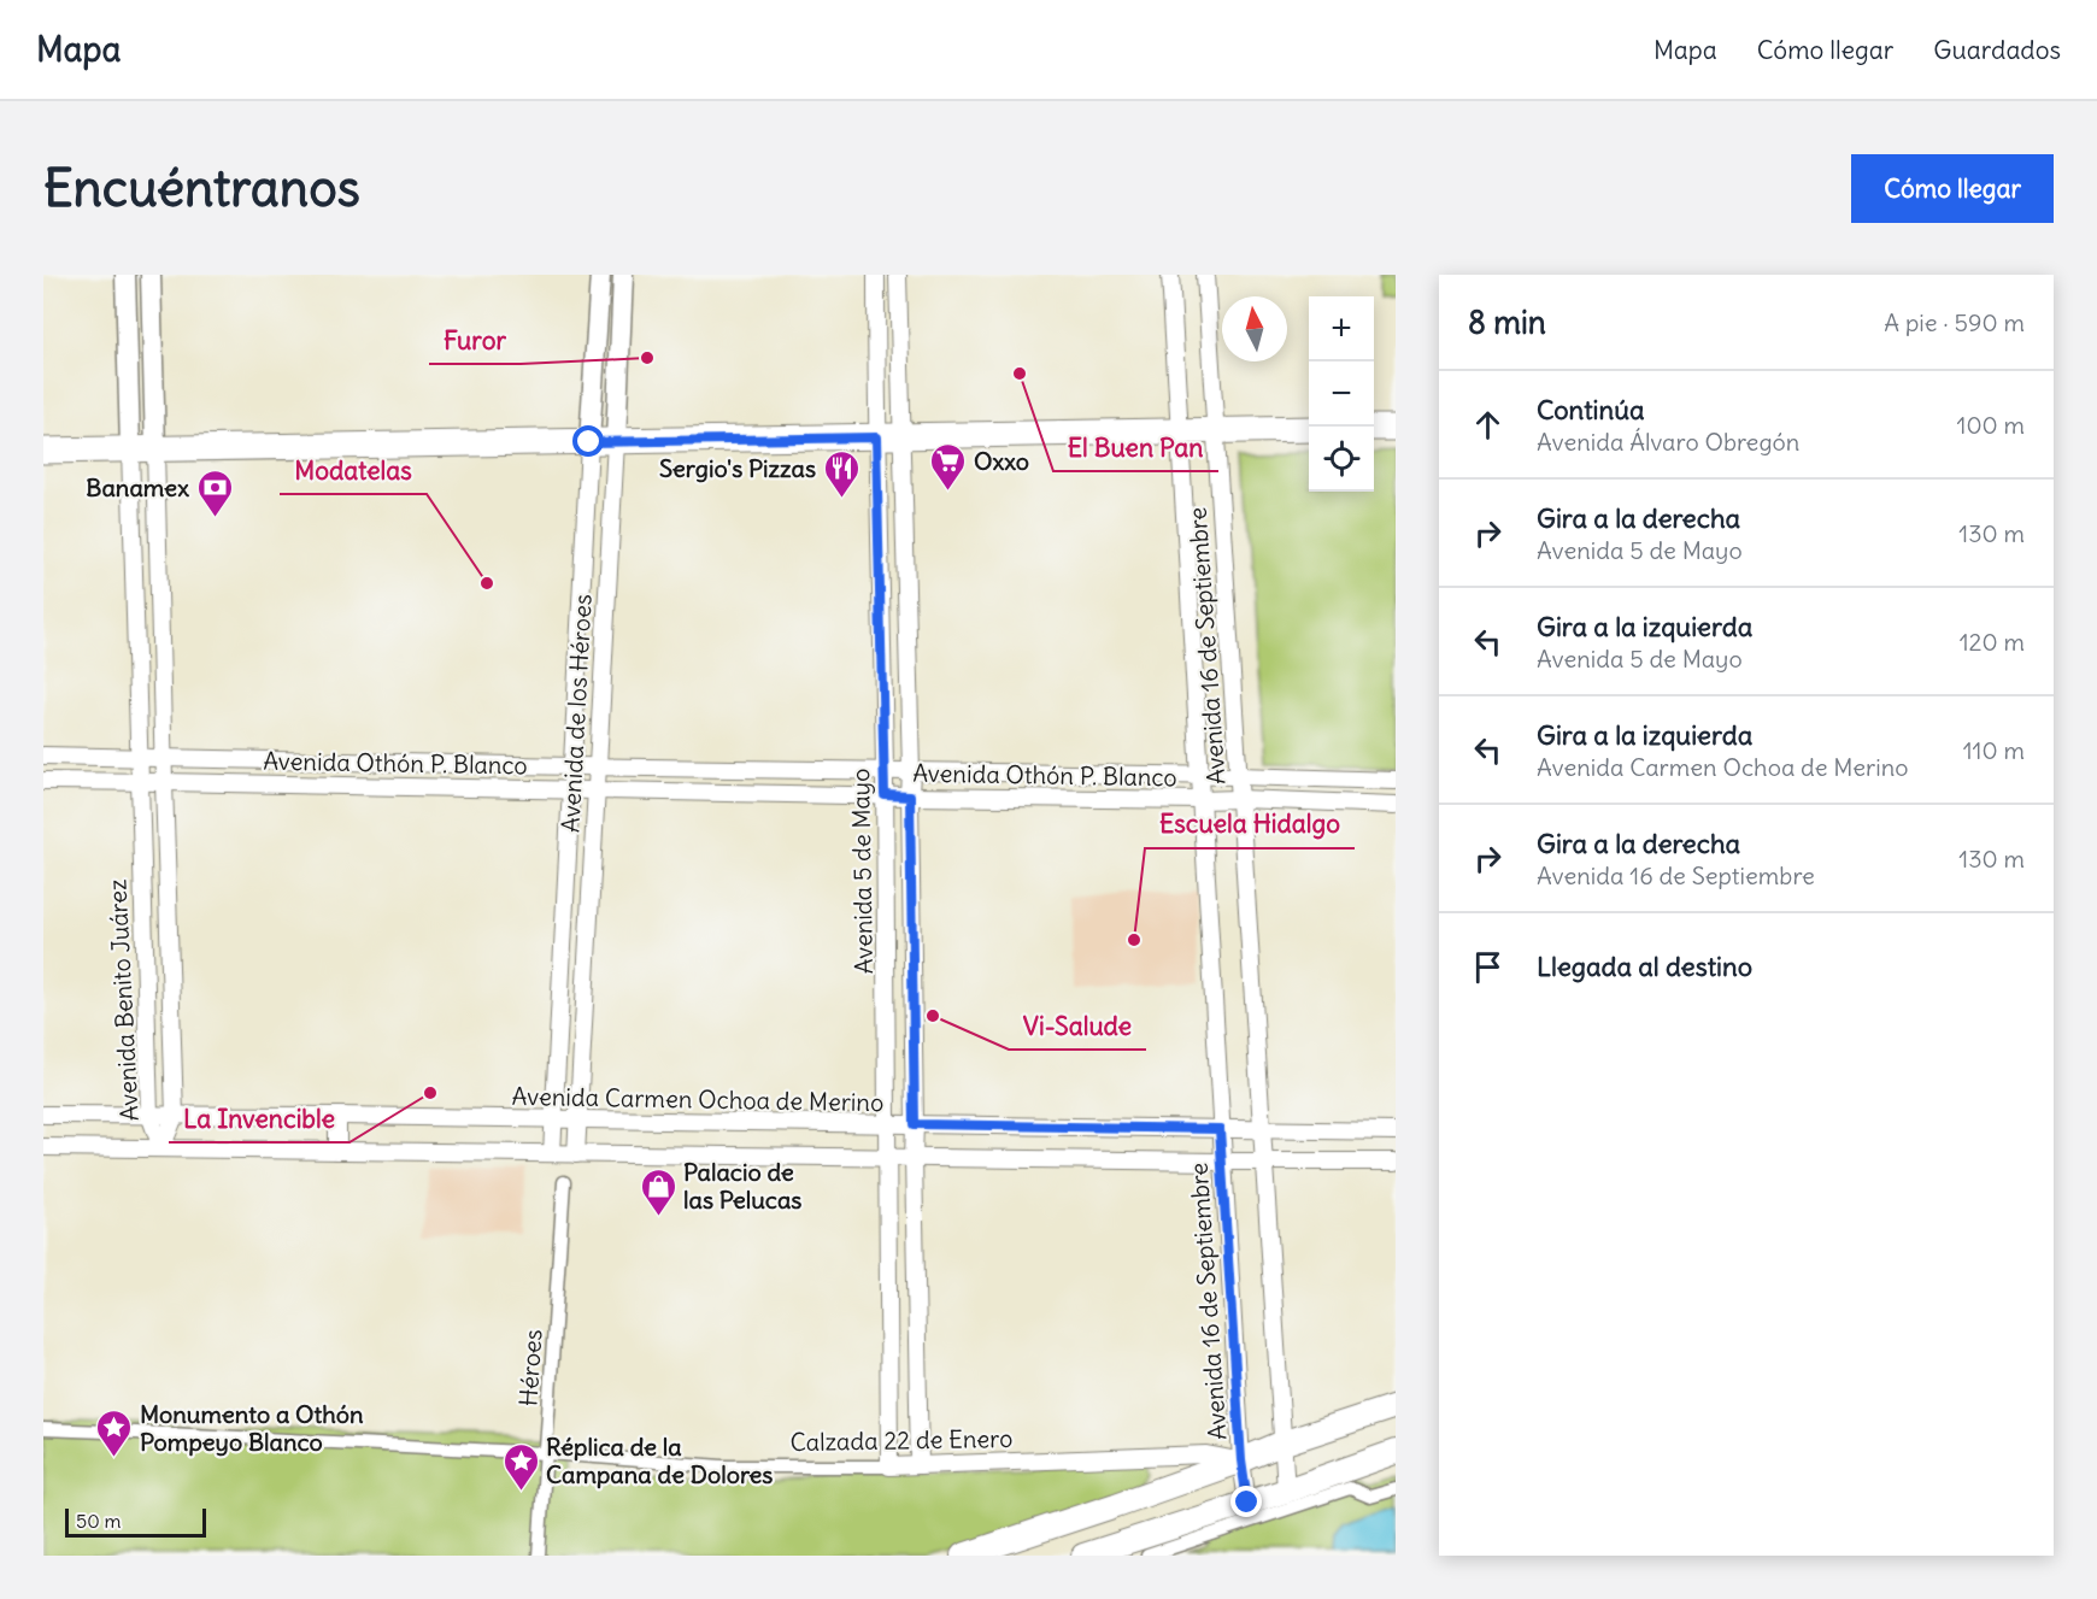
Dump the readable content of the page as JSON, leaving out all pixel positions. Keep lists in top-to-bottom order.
{
  "streets": {
    "street": [
      "Avenida 16 de Septiembre",
      "Avenida de los Héroes",
      "Avenida Othón P. Blanco",
      "Avenida 5 de Mayo",
      "Avenida Benito Juárez",
      "Avenida Carmen Ochoa de Merino",
      "Héroes",
      "Calzada 22 de Enero"
    ]
  },
  "crossings": [
    ["Avenida 16 de Septiembre", "Avenida Othón P. Blanco"],
    ["Avenida 16 de Septiembre", "Avenida Carmen Ochoa de Merino"],
    ["Avenida 16 de Septiembre", "Calzada 22 de Enero"],
    ["Avenida de los Héroes", "Avenida Othón P. Blanco"],
    ["Avenida de los Héroes", "Avenida Carmen Ochoa de Merino"],
    ["Avenida Othón P. Blanco", "Avenida 5 de Mayo"],
    ["Avenida Othón P. Blanco", "Avenida Benito Juárez"],
    ["Avenida 5 de Mayo", "Avenida Carmen Ochoa de Merino"],
    ["Avenida 5 de Mayo", "Calzada 22 de Enero"],
    ["Avenida Benito Juárez", "Avenida Carmen Ochoa de Merino"],
    ["Héroes", "Calzada 22 de Enero"]
  ],
  "places": {
    "other": [
      "Furor",
      "El Buen Pan",
      "Modatelas",
      "Escuela Hidalgo",
      "Vi-Salude",
      "La Invencible"
    ],
    "supermarket": ["Oxxo"],
    "restaurant": ["Sergio's Pizzas"],
    "bank": ["Banamex"],
    "shop": ["Palacio de las Pelucas"],
    "place": ["Monumento a Othón Pompeyo Blanco", "Réplica de la Campana de Dolores"]
  },
  "scale_bar": "50 m",
  "north": "top",
  "page": {
    "header": "Mapa",
    "nav": ["Mapa", "Cómo llegar", "Guardados"],
    "buttons": "Cómo llegar",
    "title": "Encuéntranos",
    "heading": ["8 min", "A pie · 590 m"],
    "map_buttons": ["+", "−"],
    "list": [
      ["Continúa", "Avenida Álvaro Obregón", "100 m"],
      ["Gira a la derecha", "Avenida 5 de Mayo", "130 m"],
      ["Gira a la izquierda", "Avenida 5 de Mayo", "120 m"],
      ["Gira a la izquierda", "Avenida Carmen Ochoa de Merino", "110 m"],
      ["Gira a la derecha", "Avenida 16 de Septiembre", "130 m"],
      "Llegada al destino"
    ],
    "scale": "50 m"
  }
}
